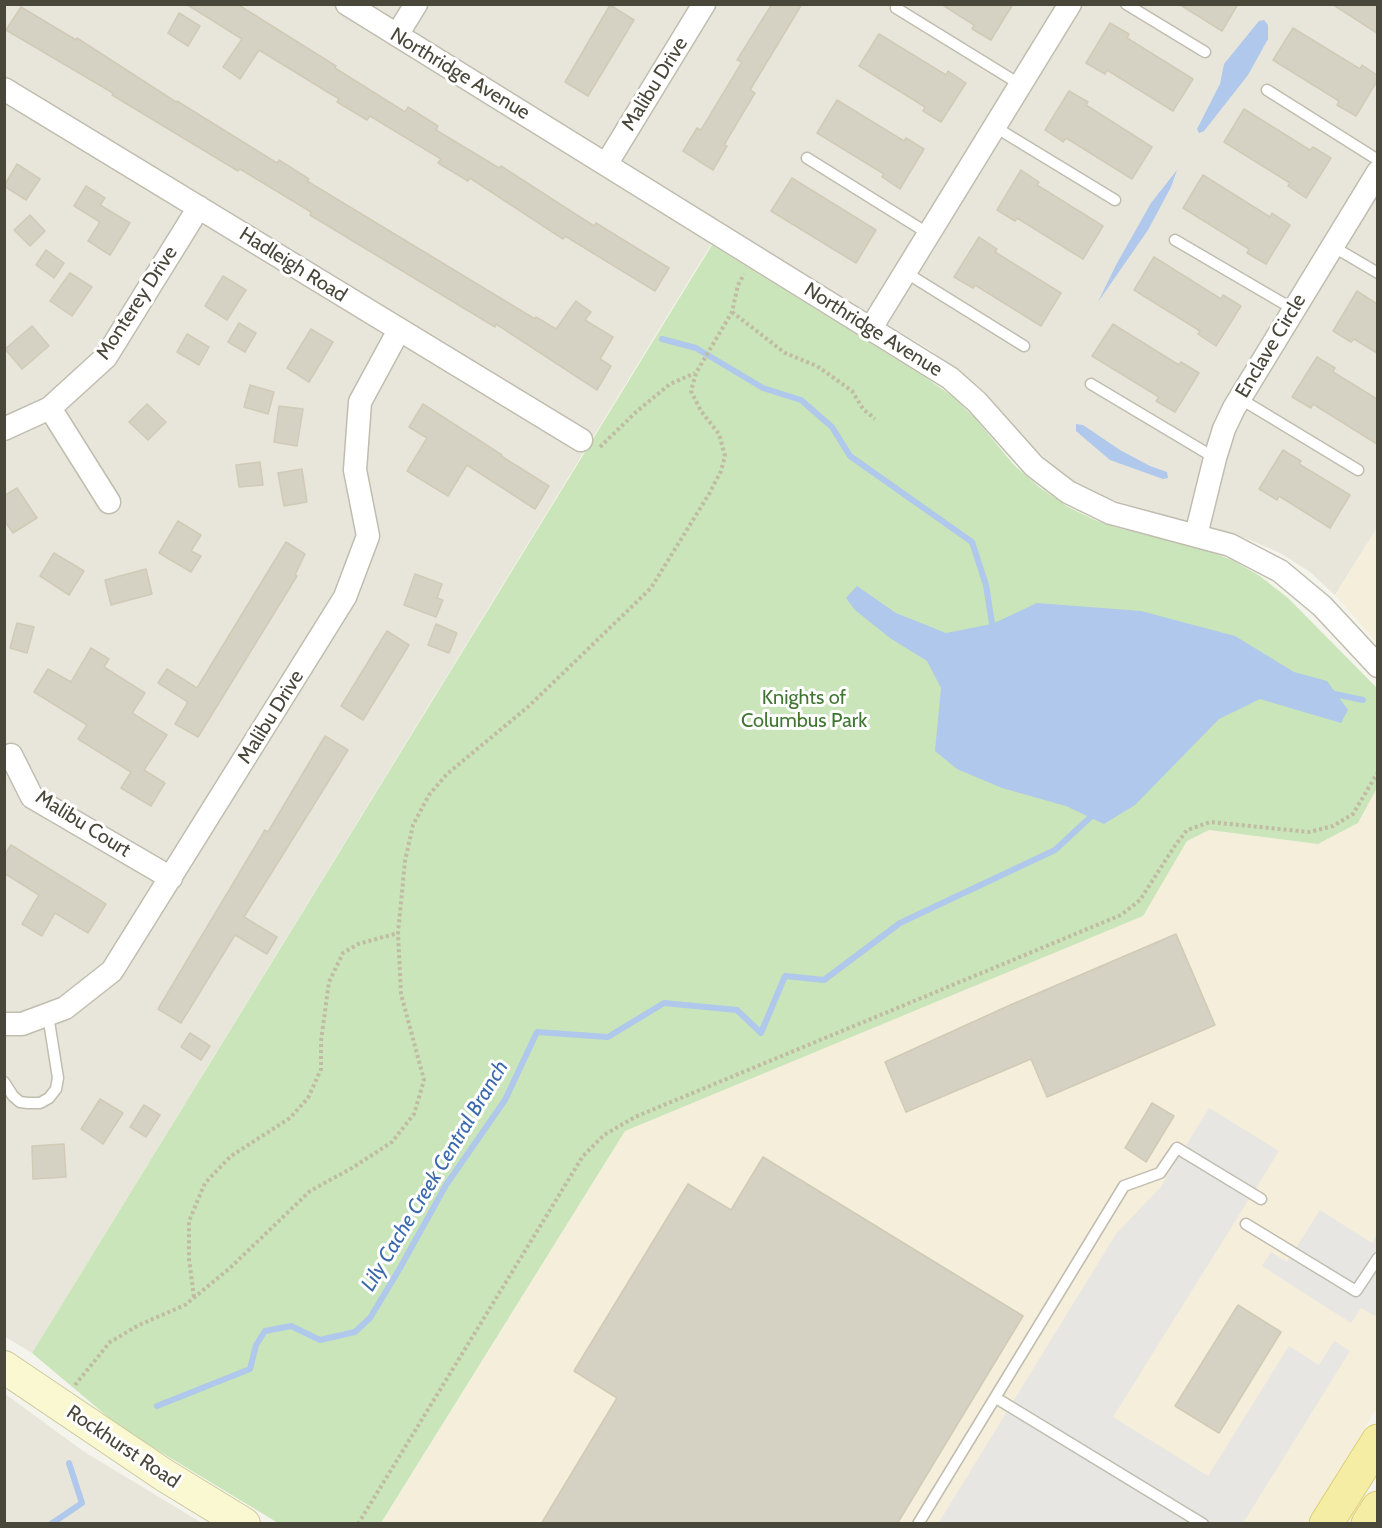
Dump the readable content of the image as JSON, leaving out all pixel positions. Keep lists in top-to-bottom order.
{
  "streets": {
    "street": [
      "Northridge Avenue",
      "Malibu Drive",
      "Hadleigh Road",
      "Monterey Drive",
      "Enclave Circle",
      "Malibu Court",
      "Rockhurst Road"
    ]
  },
  "crossings": [
    ["Northridge Avenue", "Malibu Drive"],
    ["Northridge Avenue", "Enclave Circle"],
    ["Malibu Drive", "Hadleigh Road"],
    ["Malibu Drive", "Malibu Court"],
    ["Hadleigh Road", "Monterey Drive"]
  ],
  "water": ["Lily Cache Creek Central Branch"],
  "parks": ["Knights of Columbus Park"]
}
